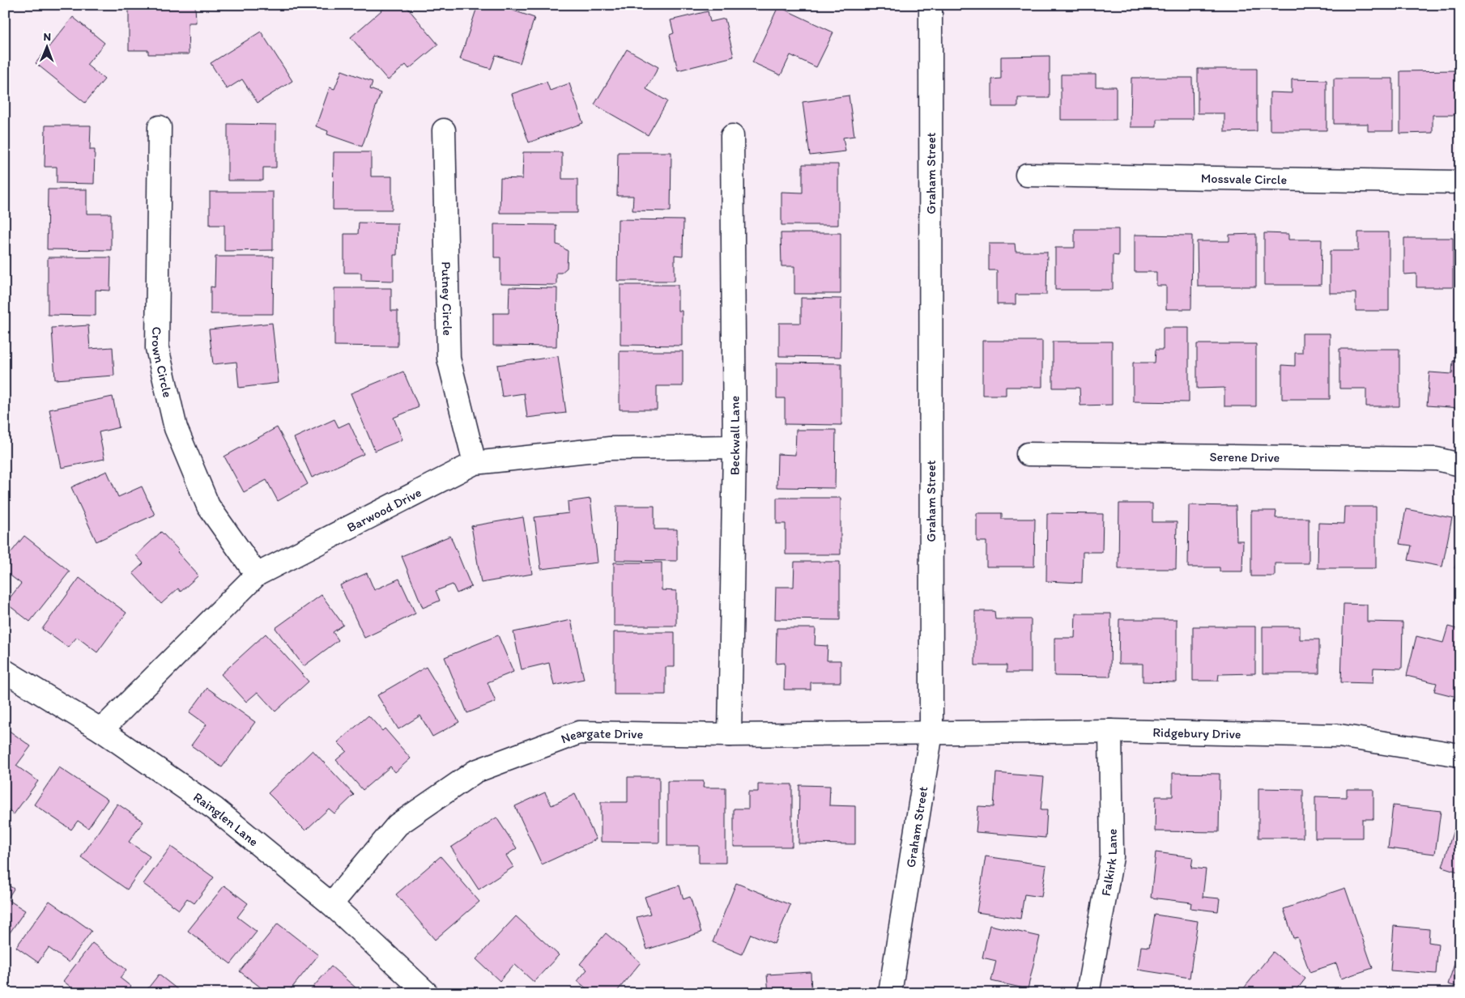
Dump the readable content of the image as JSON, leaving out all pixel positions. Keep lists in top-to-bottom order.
{
  "streets": {
    "street": [
      "Graham Street",
      "Mossvale Circle",
      "Putney Circle",
      "Crown Circle",
      "Beckwall Lane",
      "Serene Drive",
      "Barwood Drive",
      "Ridgebury Drive",
      "Neargate Drive",
      "Rainglen Lane",
      "Falkirk Lane"
    ]
  },
  "crossings": [
    ["Graham Street", "Ridgebury Drive"],
    ["Graham Street", "Neargate Drive"],
    ["Putney Circle", "Barwood Drive"],
    ["Crown Circle", "Barwood Drive"],
    ["Beckwall Lane", "Barwood Drive"],
    ["Beckwall Lane", "Neargate Drive"],
    ["Barwood Drive", "Rainglen Lane"],
    ["Ridgebury Drive", "Neargate Drive"],
    ["Ridgebury Drive", "Falkirk Lane"],
    ["Neargate Drive", "Rainglen Lane"]
  ],
  "north": "top"
}
